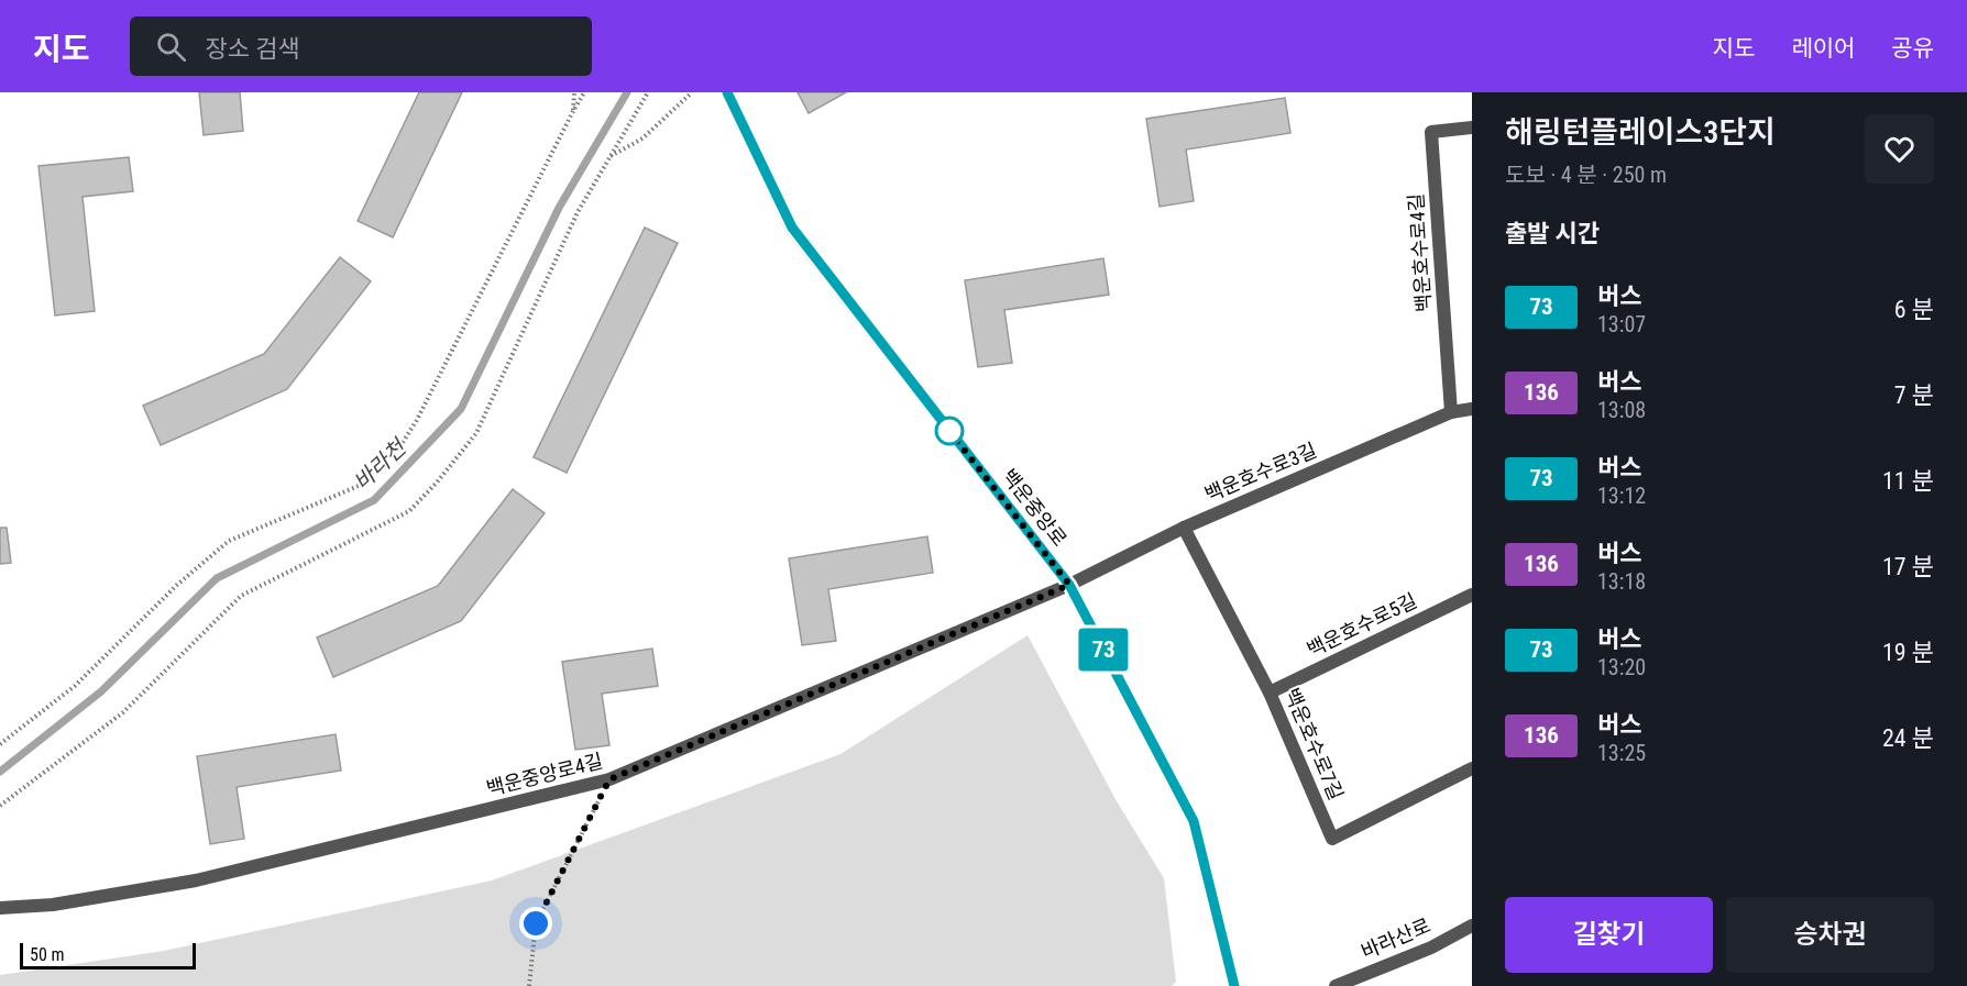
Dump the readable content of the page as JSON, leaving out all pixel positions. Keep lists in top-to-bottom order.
{
  "streets": {
    "street": [
      "백운호수로4길",
      "백운호수로3길",
      "백운중앙로",
      "백운호수로5길",
      "백운호수로7길",
      "백운중앙로4길",
      "바라산로"
    ]
  },
  "crossings": [
    ["백운호수로4길", "백운호수로3길"],
    ["백운호수로3길", "백운중앙로"],
    ["백운호수로3길", "백운호수로7길"],
    ["백운호수로3길", "백운중앙로4길"],
    ["백운중앙로", "백운중앙로4길"],
    ["백운호수로5길", "백운호수로7길"]
  ],
  "water": ["바라천"],
  "lines": ["bus line 73"],
  "scale_bar": "50 m",
  "page": {
    "header": "지도",
    "search": "장소 검색",
    "nav": ["지도", "레이어", "공유"],
    "on_map": "73",
    "heading": [
      ["해링턴플레이스3단지", "도보 · 4 분 · 250 m"],
      "출발 시간"
    ],
    "list": [
      {
        "mark": "73",
        "name": "버스",
        "note": "13:07",
        "value": "6 분"
      },
      {
        "mark": "136",
        "name": "버스",
        "note": "13:08",
        "value": "7 분"
      },
      {
        "mark": "73",
        "name": "버스",
        "note": "13:12",
        "value": "11 분"
      },
      {
        "mark": "136",
        "name": "버스",
        "note": "13:18",
        "value": "17 분"
      },
      {
        "mark": "73",
        "name": "버스",
        "note": "13:20",
        "value": "19 분"
      },
      {
        "mark": "136",
        "name": "버스",
        "note": "13:25",
        "value": "24 분"
      }
    ],
    "buttons": ["길찾기", "승차권"],
    "scale": "50 m"
  }
}
